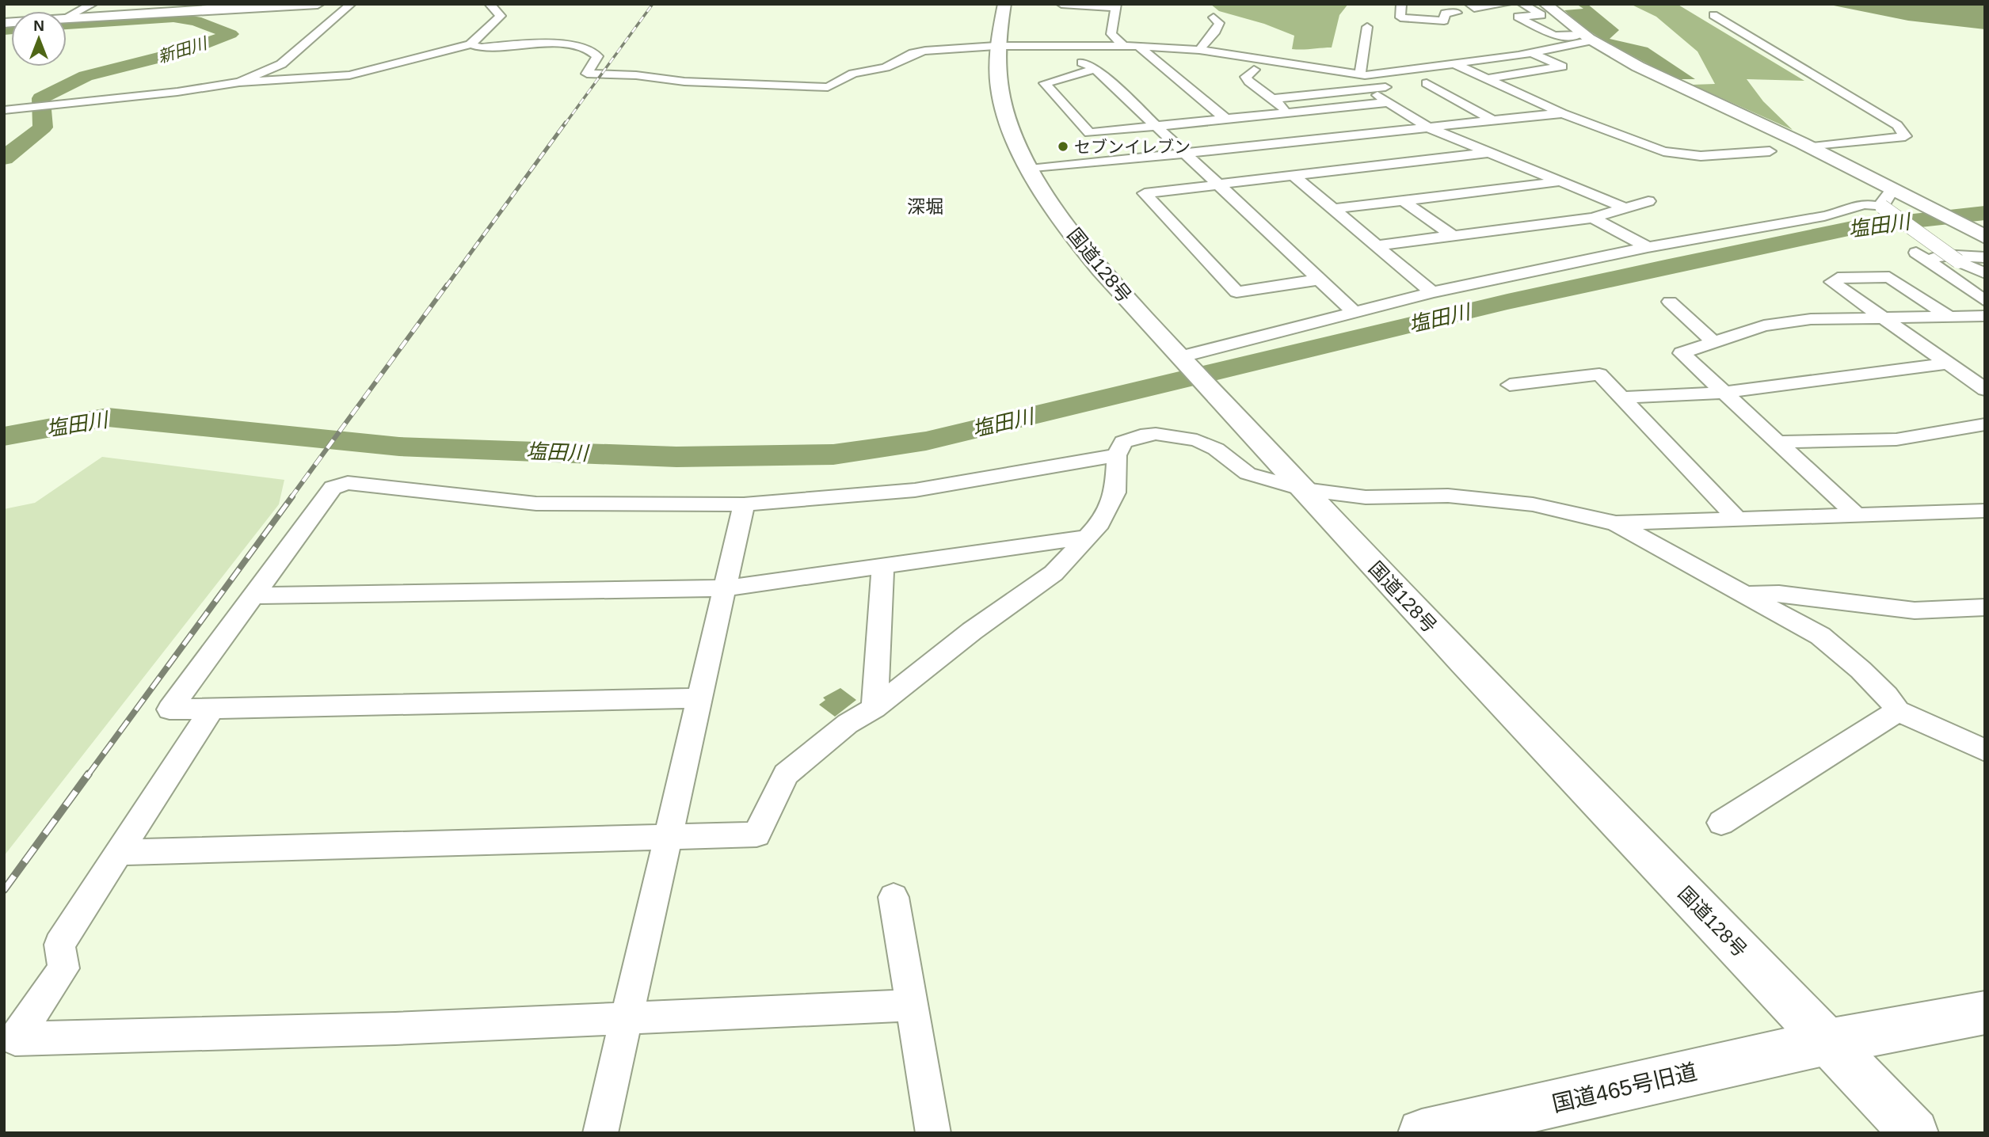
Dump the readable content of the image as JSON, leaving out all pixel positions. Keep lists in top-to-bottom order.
{
  "streets": {
    "main road": ["国道128号", "国道465号旧道"]
  },
  "crossings": [
    ["国道128号", "国道465号旧道"]
  ],
  "districts": ["深堀"],
  "water": ["新田川", "塩田川"],
  "places": ["セブンイレブン"],
  "north": "top"
}
